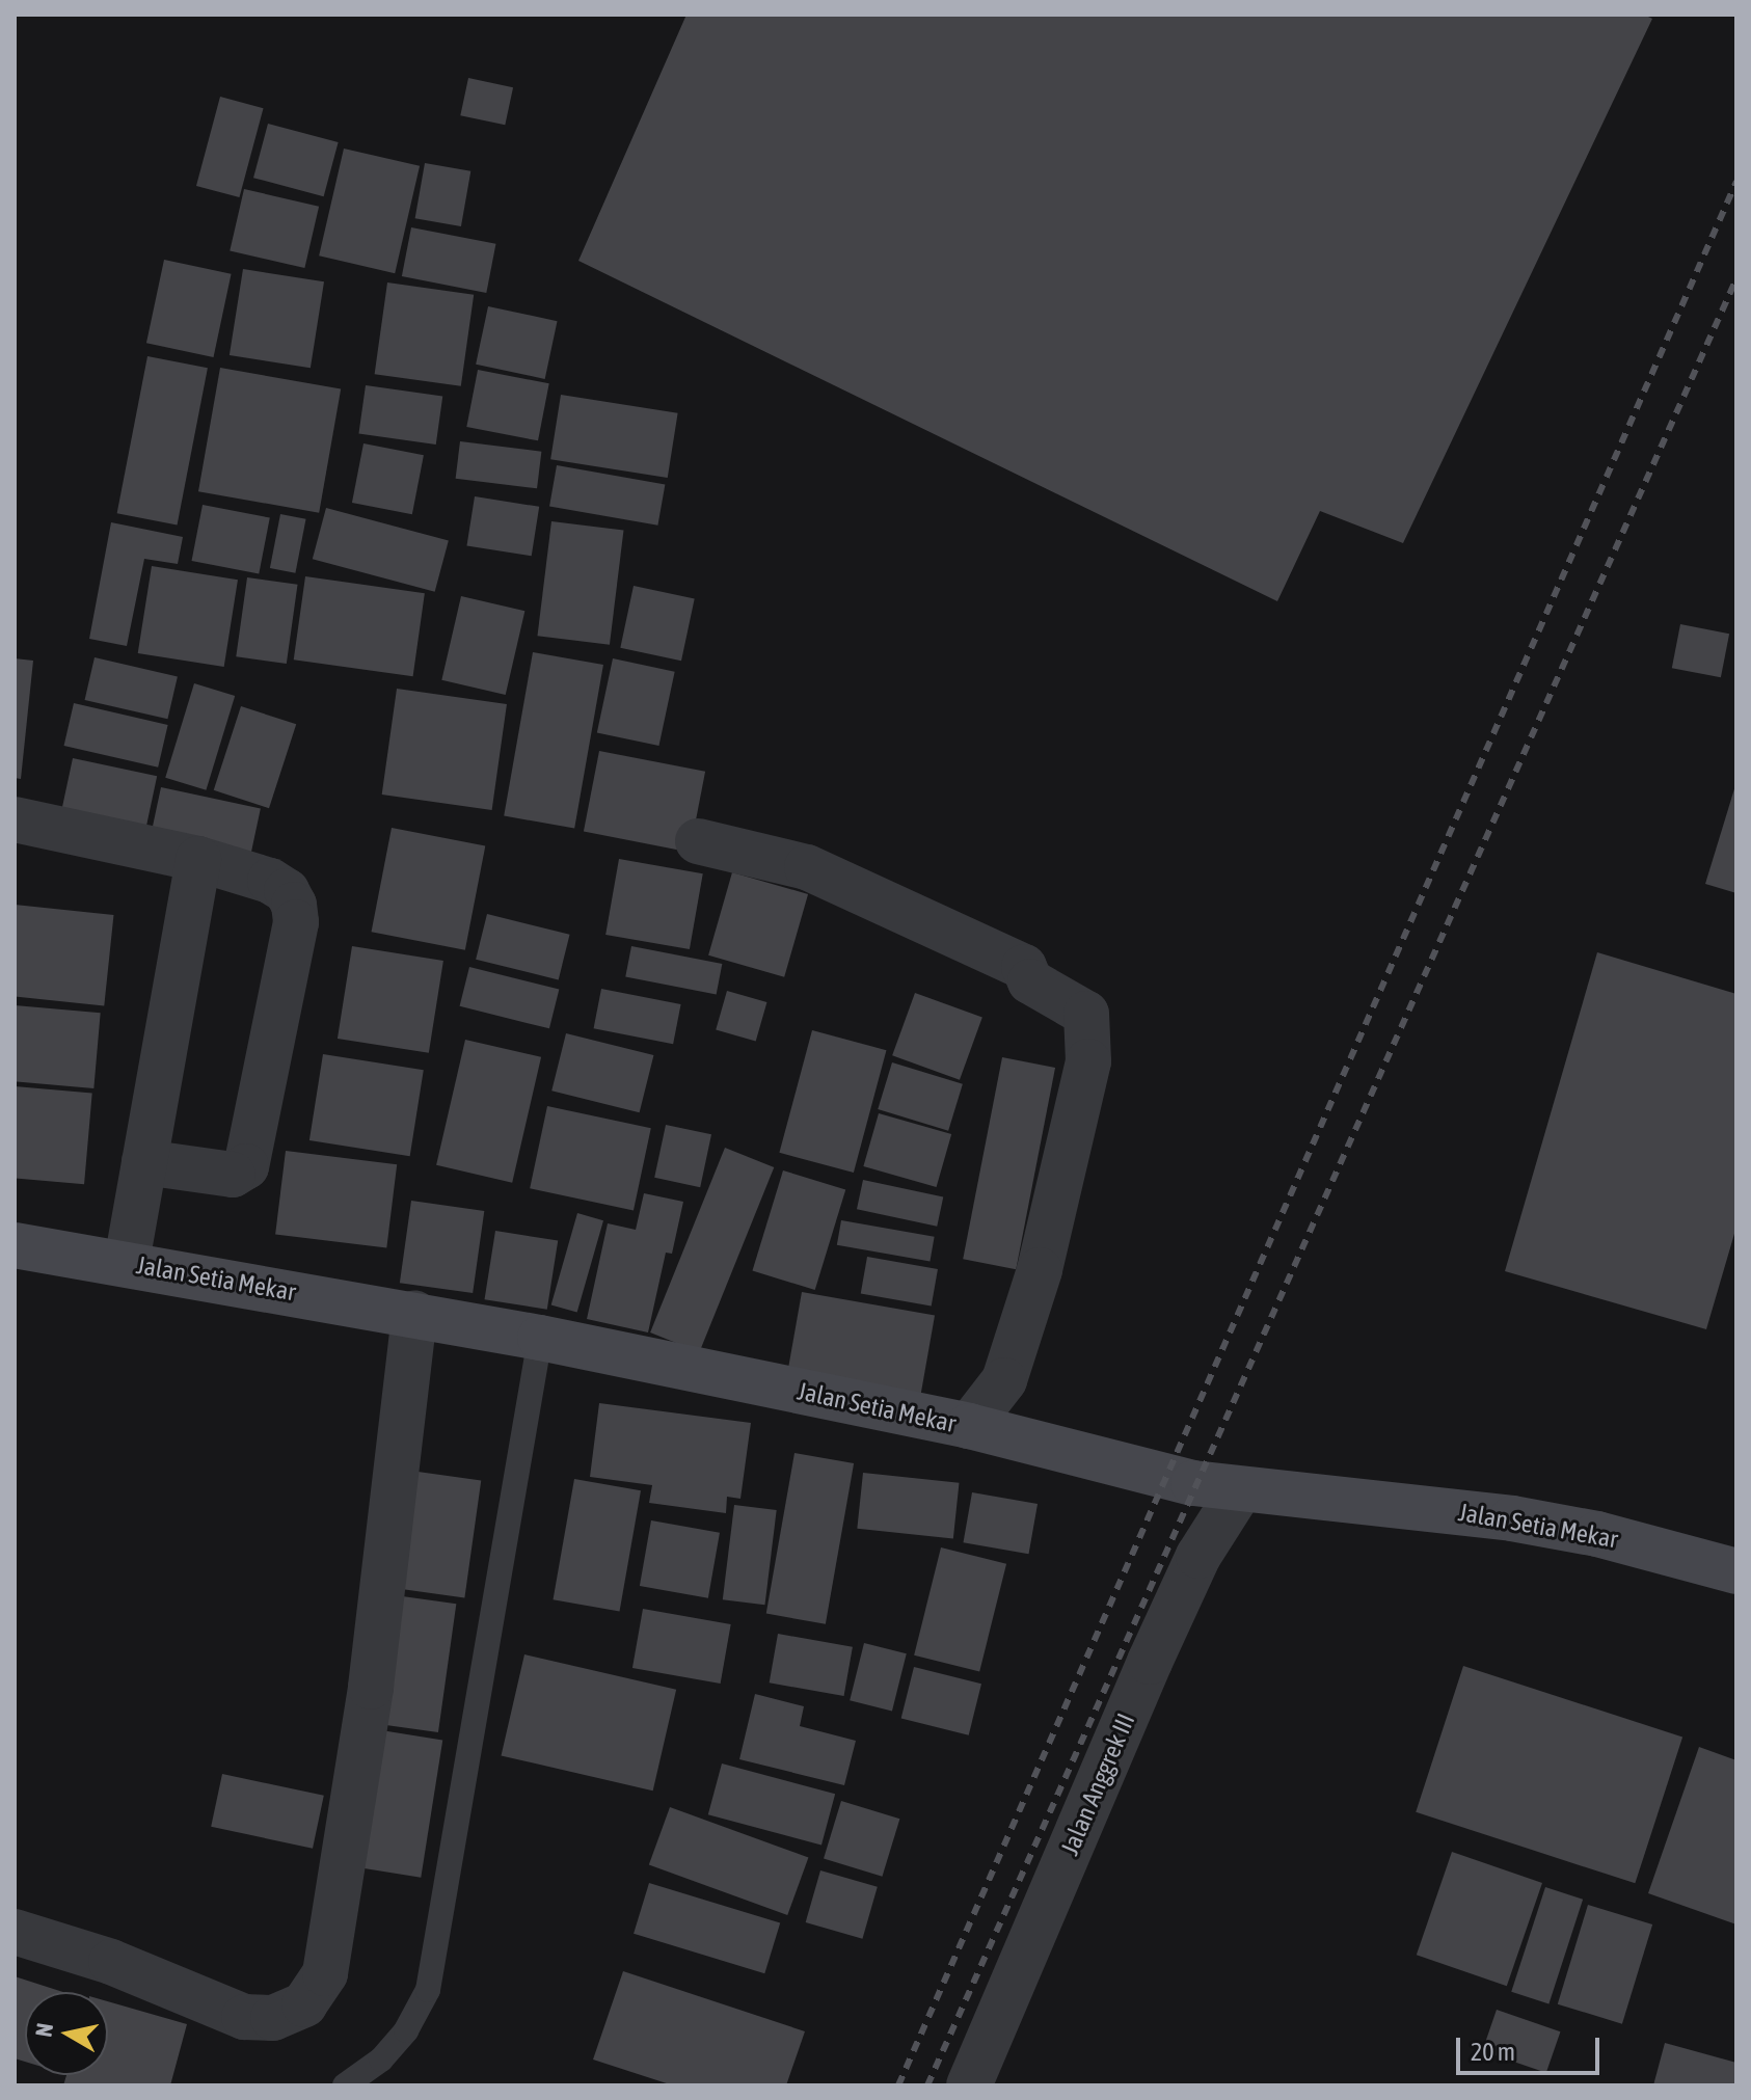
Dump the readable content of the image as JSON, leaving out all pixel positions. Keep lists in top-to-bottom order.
{
  "streets": {
    "street": ["Jalan Setia Mekar", "Jalan Anggrek III"]
  },
  "crossings": [
    ["Jalan Setia Mekar", "Jalan Anggrek III"]
  ],
  "scale_bar": "20 m",
  "north": "left"
}
